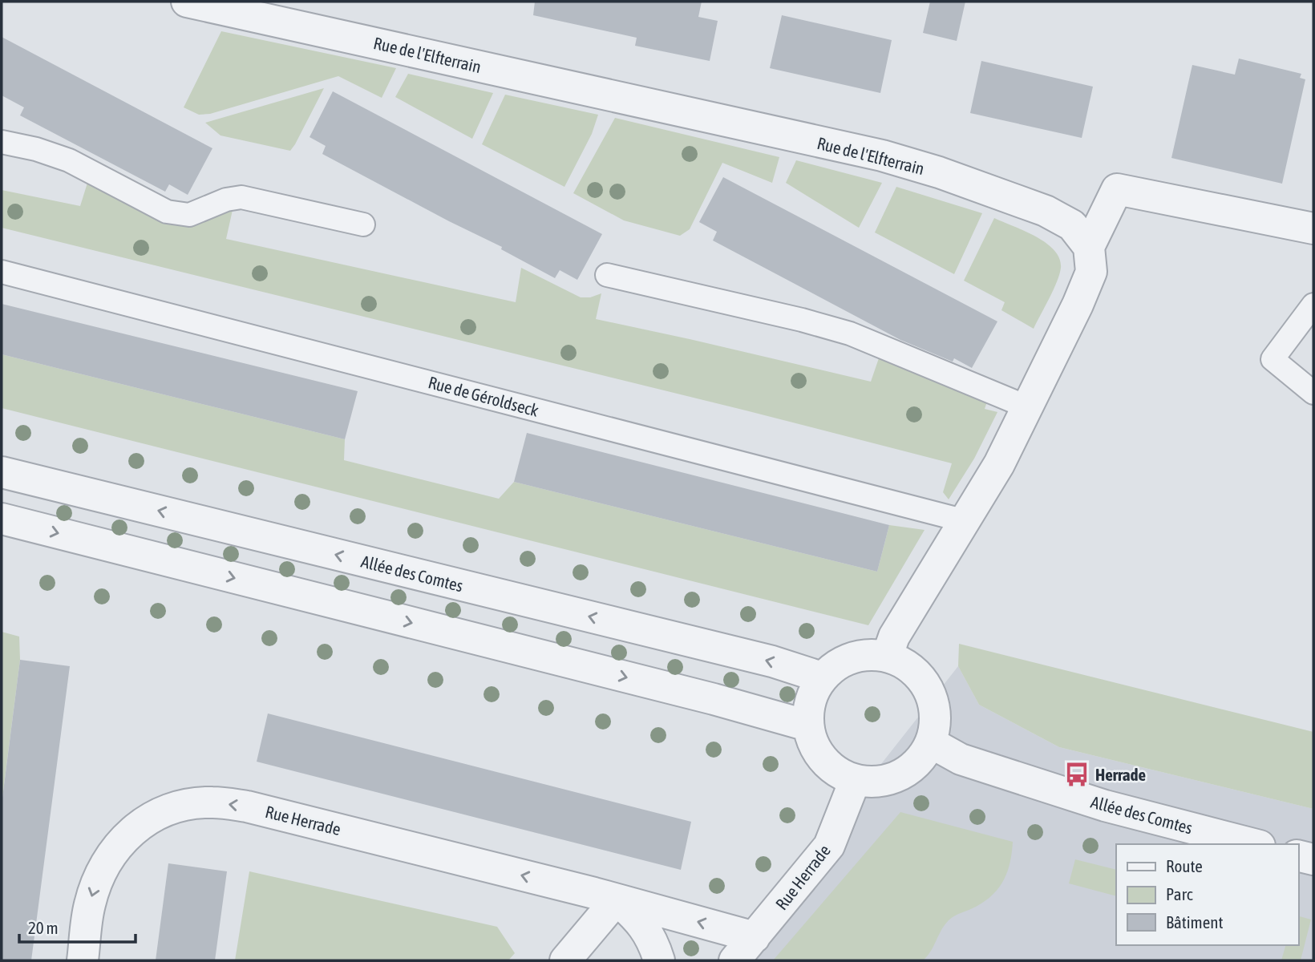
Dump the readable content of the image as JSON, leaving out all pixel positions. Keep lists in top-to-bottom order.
{
  "streets": {
    "street": ["Rue de l'Elfterrain", "Allée des Comtes", "Rue Herrade"],
    "lane": ["Rue de Géroldseck"]
  },
  "crossings": [
    ["Allée des Comtes", "Rue Herrade"]
  ],
  "places": {
    "bus stop": ["Herrade"]
  },
  "legend": ["Route", "Parc", "Bâtiment"],
  "scale_bar": "20 m"
}
